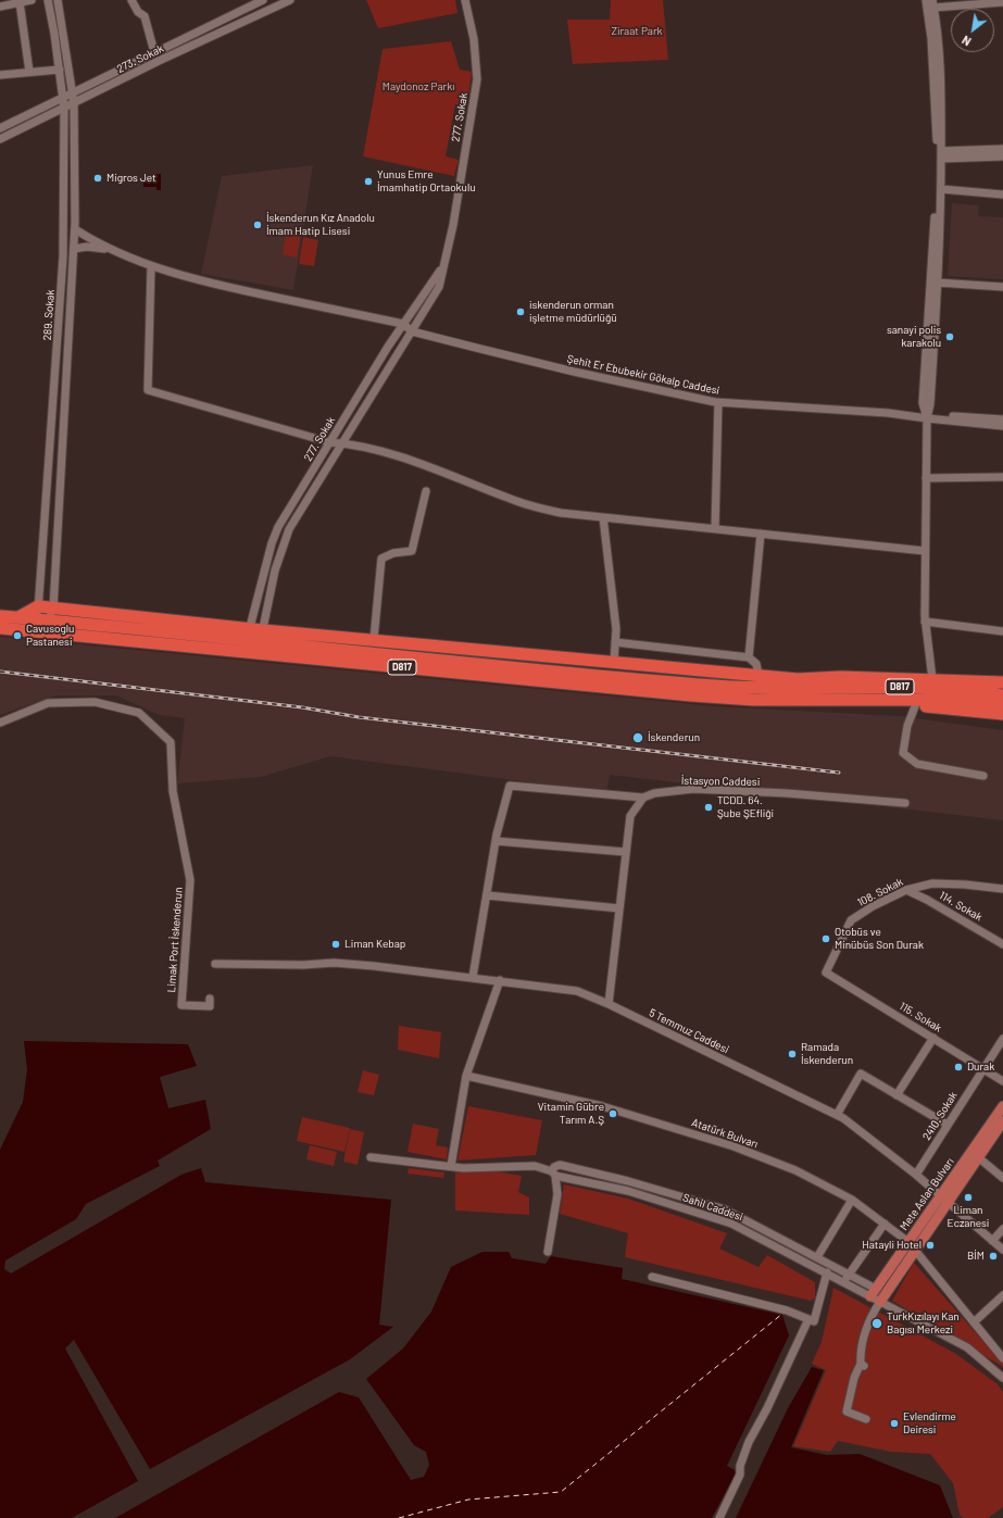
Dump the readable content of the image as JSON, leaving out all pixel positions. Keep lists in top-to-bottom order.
{
  "streets": {
    "highway": ["D817"],
    "main road": ["Mete Aslan Bulvarı"],
    "street": [
      "273. Sokak",
      "277. Sokak",
      "289. Sokak",
      "Şehit Er Ebubekir Gökalp Caddesi",
      "İstasyon Caddesi",
      "108. Sokak",
      "114. Sokak",
      "Limak Port İskenderun",
      "115. Sokak",
      "5 Temmuz Caddesi",
      "2410. Sokak",
      "Atatürk Bulvarı",
      "Sahil Caddesi"
    ]
  },
  "crossings": [
    ["273. Sokak", "289. Sokak"],
    ["277. Sokak", "Şehit Er Ebubekir Gökalp Caddesi"],
    ["277. Sokak", "D817"],
    ["289. Sokak", "D817"],
    ["108. Sokak", "114. Sokak"],
    ["108. Sokak", "115. Sokak"],
    ["115. Sokak", "2410. Sokak"],
    ["5 Temmuz Caddesi", "2410. Sokak"],
    ["5 Temmuz Caddesi", "Mete Aslan Bulvarı"],
    ["Atatürk Bulvarı", "Mete Aslan Bulvarı"],
    ["Mete Aslan Bulvarı", "Sahil Caddesi"]
  ],
  "parks": ["Ziraat Park", "Maydonoz Parkı"],
  "places": [
    "Migros Jet",
    "Yunus Emre İmamhatip Ortaokulu",
    "İskenderun Kız Anadolu İmam Hatip Lisesi",
    "iskenderun orman işletme müdürlüğü",
    "sanayi polis karakolu",
    "Cavusoglu Pastanesi",
    "İskenderun",
    "TCDD. 64. Şube ŞEfliği",
    "Otobüs ve Minübüs Son Durak",
    "Liman Kebap",
    "Ramada İskenderun",
    "Durak",
    "Vitamin Gübre Tarım A.Ş",
    "Liman Eczanesi",
    "Hatayli Hotel",
    "BİM",
    "TurkKızılayı Kan Bagısı Merkezi",
    "Evlendirme Deiresi"
  ],
  "north": "bottom left"
}
